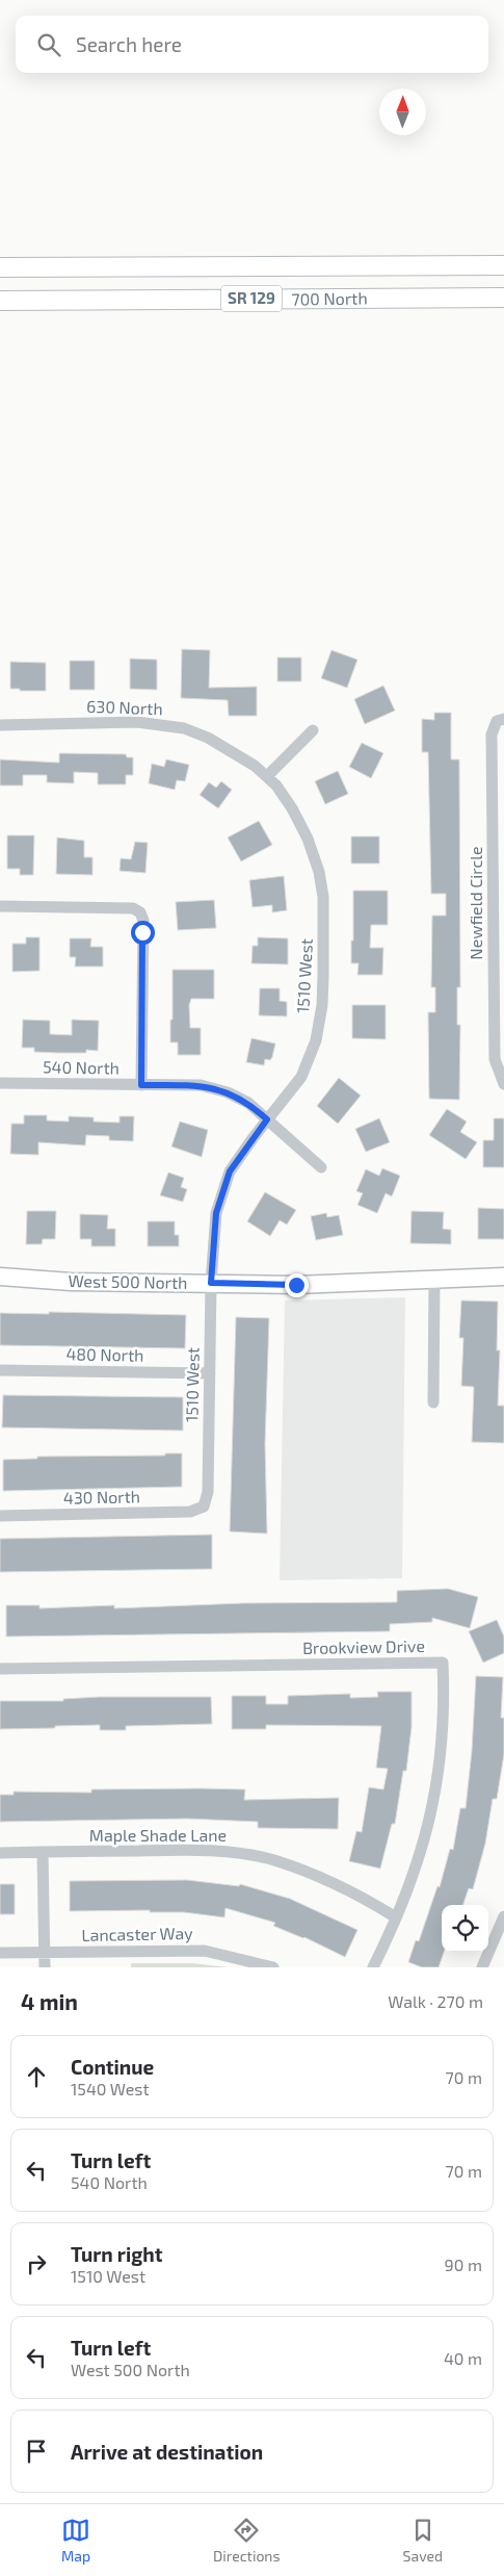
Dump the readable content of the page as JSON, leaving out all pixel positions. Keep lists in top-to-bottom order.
{
  "streets": {
    "main road": ["SR 129", "700 North"],
    "street": [
      "630 North",
      "Newfield Circle",
      "1510 West",
      "540 North",
      "West 500 North",
      "480 North",
      "430 North",
      "Brookview Drive",
      "Maple Shade Lane",
      "Lancaster Way"
    ]
  },
  "crossings": [
    ["630 North", "1510 West"],
    ["1510 West", "540 North"],
    ["1510 West", "West 500 North"],
    ["1510 West", "480 North"],
    ["1510 West", "430 North"],
    ["Brookview Drive", "Maple Shade Lane"]
  ],
  "north": "top",
  "page": {
    "search": "Search here",
    "heading": ["4 min", "Walk · 270 m"],
    "list": [
      ["Continue", "1540 West", "70 m"],
      ["Turn left", "540 North", "70 m"],
      ["Turn right", "1510 West", "90 m"],
      ["Turn left", "West 500 North", "40 m"],
      "Arrive at destination"
    ],
    "nav": ["Map", "Directions", "Saved"]
  }
}
